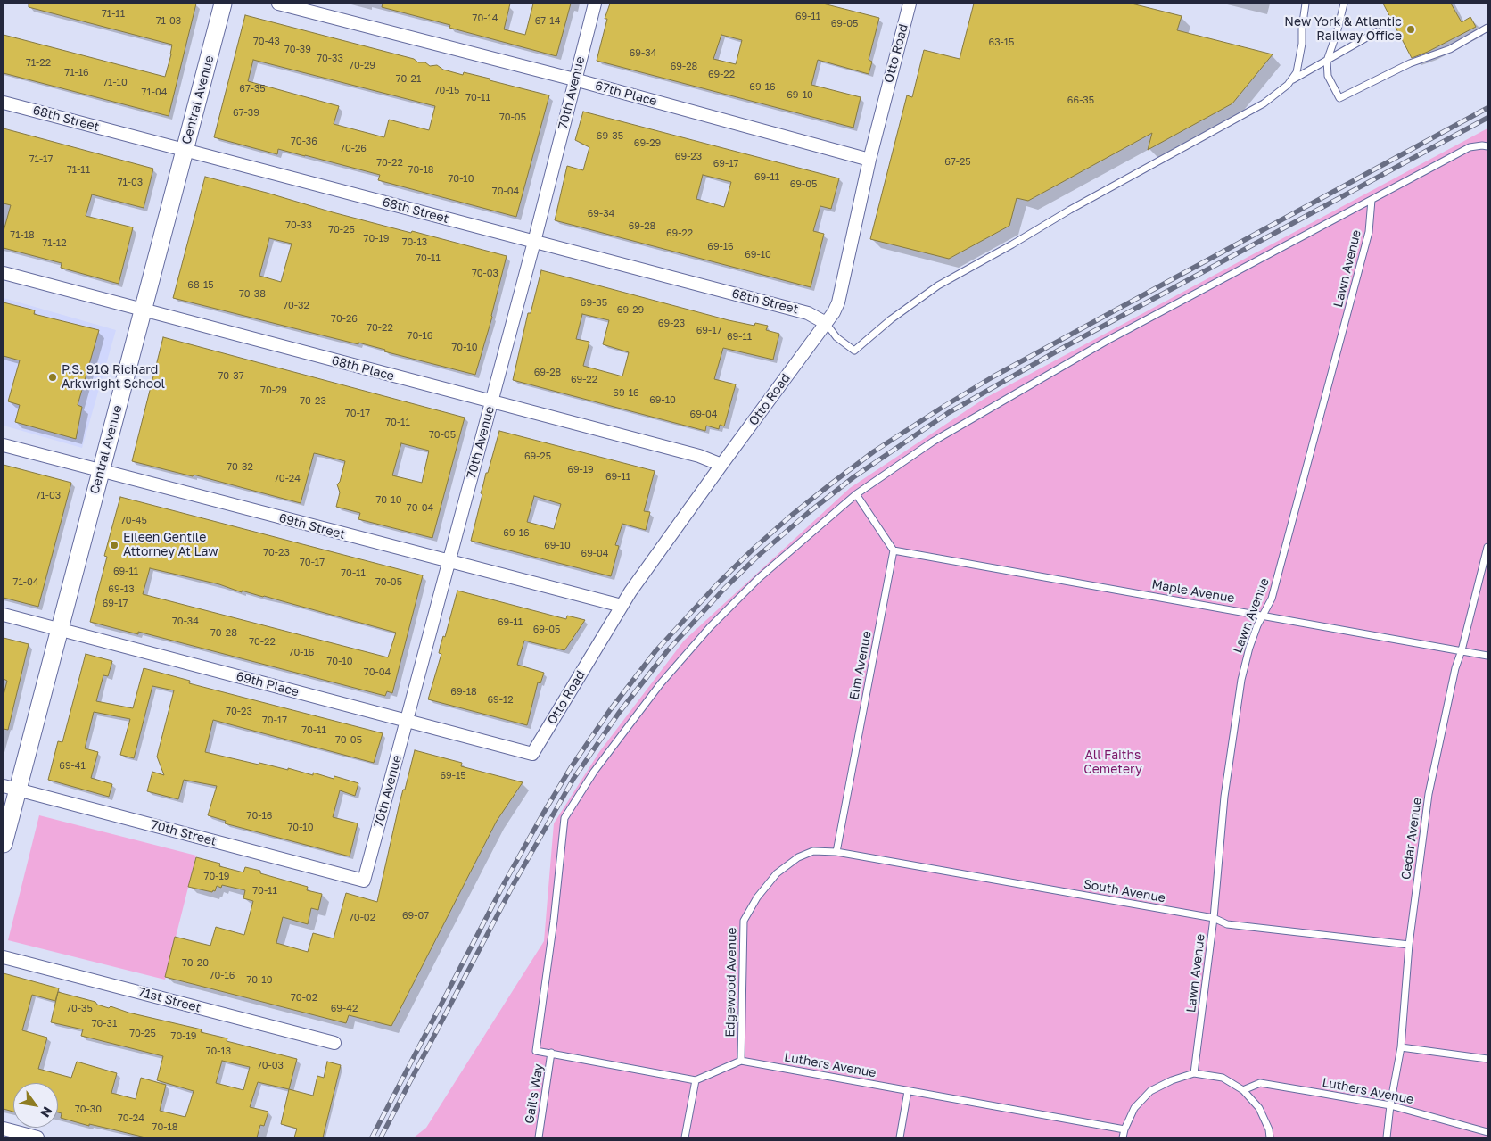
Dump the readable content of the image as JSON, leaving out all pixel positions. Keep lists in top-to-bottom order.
{
  "streets": {
    "main road": ["Central Avenue"],
    "street": [
      "Otto Road",
      "70th Avenue",
      "67th Place",
      "68th Street",
      "68th Place",
      "69th Street",
      "69th Place",
      "70th Street",
      "71st Street"
    ],
    "lane": [
      "Lawn Avenue",
      "Maple Avenue",
      "Elm Avenue",
      "Cedar Avenue",
      "South Avenue",
      "Edgewood Avenue",
      "Luthers Avenue",
      "Gail's Way"
    ]
  },
  "crossings": [
    ["Otto Road", "67th Place"],
    ["Otto Road", "68th Street"],
    ["Otto Road", "68th Place"],
    ["Otto Road", "69th Street"],
    ["Otto Road", "69th Place"],
    ["70th Avenue", "67th Place"],
    ["70th Avenue", "68th Street"],
    ["70th Avenue", "68th Place"],
    ["70th Avenue", "69th Street"],
    ["70th Avenue", "69th Place"],
    ["70th Avenue", "70th Street"],
    ["Central Avenue", "68th Street"],
    ["Central Avenue", "68th Place"],
    ["Central Avenue", "69th Street"],
    ["Central Avenue", "69th Place"],
    ["Central Avenue", "70th Street"],
    ["Lawn Avenue", "Maple Avenue"],
    ["Lawn Avenue", "South Avenue"],
    ["Maple Avenue", "Elm Avenue"],
    ["Maple Avenue", "Cedar Avenue"],
    ["Elm Avenue", "South Avenue"],
    ["Elm Avenue", "Edgewood Avenue"],
    ["Cedar Avenue", "South Avenue"],
    ["Cedar Avenue", "Luthers Avenue"],
    ["South Avenue", "Edgewood Avenue"],
    ["Edgewood Avenue", "Luthers Avenue"]
  ],
  "parks": ["All Faiths Cemetery"],
  "places": ["New York & Atlantic Railway Office", "P.S. 91Q Richard Arkwright School", "Eileen Gentile Attorney At Law"],
  "house_numbers": [
    "71-11",
    "69-11",
    "70-14",
    "71-03",
    "67-14",
    "69-05",
    "70-43",
    "63-15",
    "70-39",
    "69-34",
    "70-33",
    "71-22",
    "70-29",
    "69-28",
    "71-16",
    "69-22",
    "70-21",
    "71-10",
    "69-16",
    "67-35",
    "70-15",
    "71-04",
    "69-10",
    "70-11",
    "66-35",
    "67-39",
    "70-05",
    "69-35",
    "70-36",
    "69-29",
    "70-26",
    "69-23",
    "71-17",
    "67-25",
    "70-22",
    "69-17",
    "71-11",
    "70-18",
    "69-11",
    "70-10",
    "71-03",
    "69-05",
    "70-04",
    "69-34",
    "70-33",
    "69-28",
    "70-25",
    "69-22",
    "71-18",
    "70-19",
    "70-13",
    "71-12",
    "69-16",
    "69-10",
    "70-11",
    "70-03",
    "68-15",
    "70-38",
    "69-35",
    "70-32",
    "69-29",
    "70-26",
    "69-23",
    "70-22",
    "69-17",
    "70-16",
    "69-11",
    "70-10",
    "69-28",
    "70-37",
    "69-22",
    "70-29",
    "69-16",
    "69-10",
    "70-23",
    "70-17",
    "69-04",
    "70-11",
    "70-05",
    "69-25",
    "70-32",
    "69-19",
    "69-11",
    "70-24",
    "71-03",
    "70-10",
    "70-04",
    "70-45",
    "69-16",
    "69-10",
    "70-23",
    "69-04",
    "70-17",
    "69-11",
    "70-11",
    "71-04",
    "70-05",
    "69-13",
    "69-17",
    "70-34",
    "69-11",
    "69-05",
    "70-28",
    "70-22",
    "70-16",
    "70-10",
    "70-04",
    "69-18",
    "69-12",
    "70-23",
    "70-17",
    "70-11",
    "70-05",
    "69-41",
    "69-15",
    "70-16",
    "70-10",
    "70-19",
    "70-11",
    "69-07",
    "70-02",
    "70-20",
    "70-16",
    "70-10",
    "70-02",
    "70-35",
    "69-42",
    "70-31",
    "70-25",
    "70-19",
    "70-13",
    "70-03",
    "70-30",
    "70-24",
    "70-18"
  ],
  "north": "bottom right"
}
